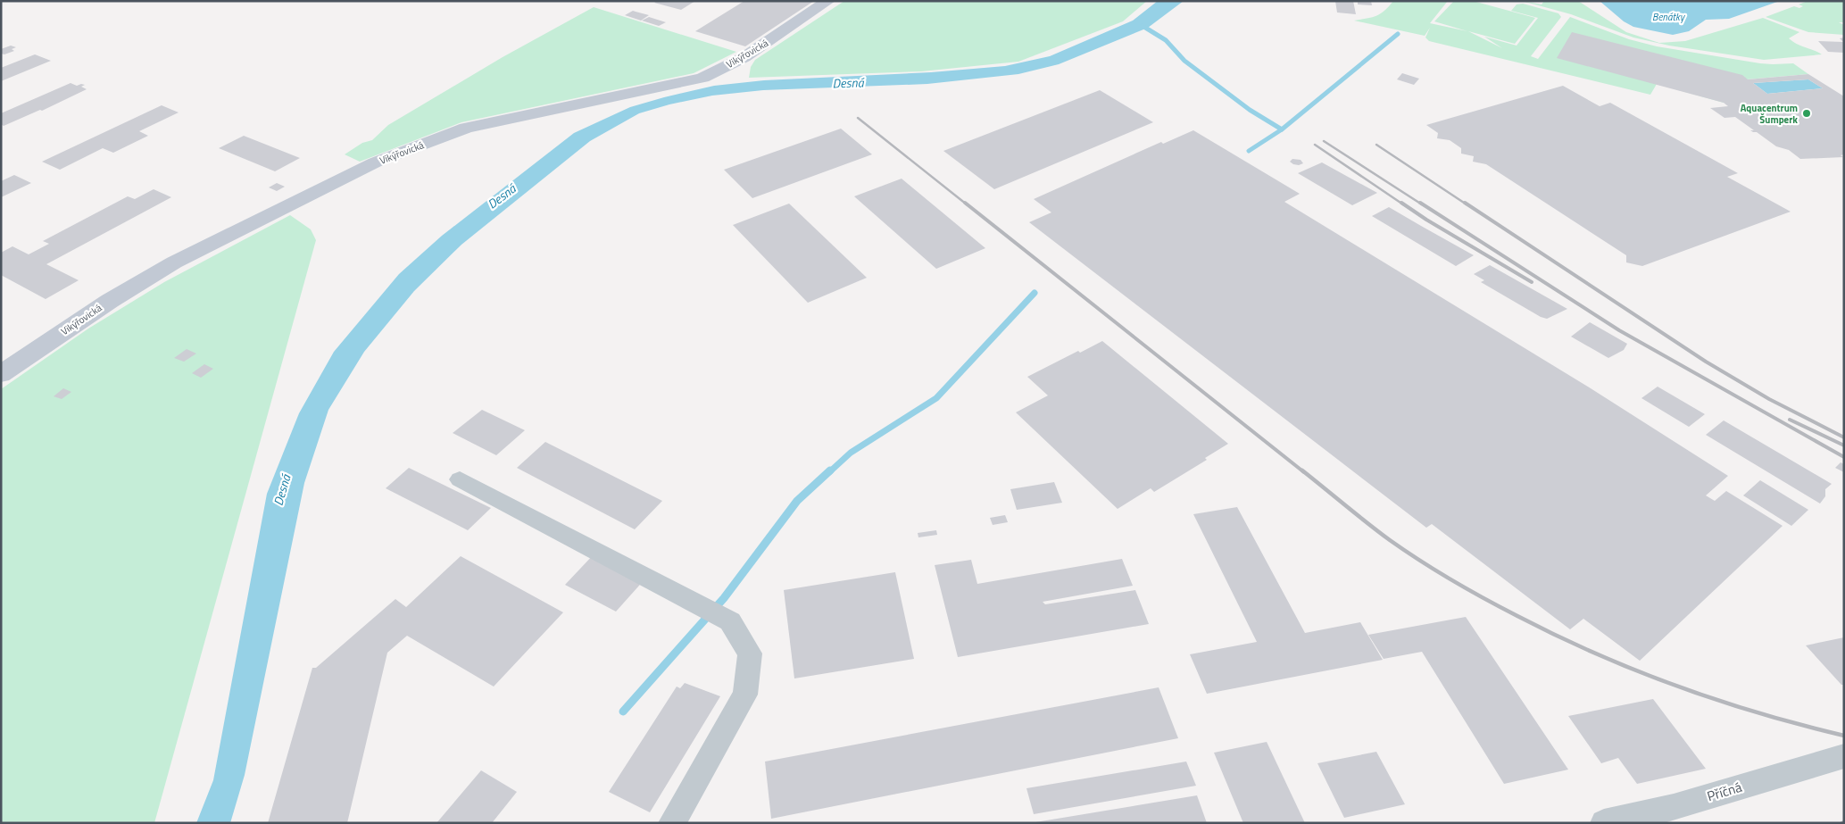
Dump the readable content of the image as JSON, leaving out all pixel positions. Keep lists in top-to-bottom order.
{
  "streets": {
    "street": ["Vikýřovická", "Příčná"]
  },
  "water": ["Benátky", "Desná"],
  "places": ["Aquacentrum Šumperk"]
}
